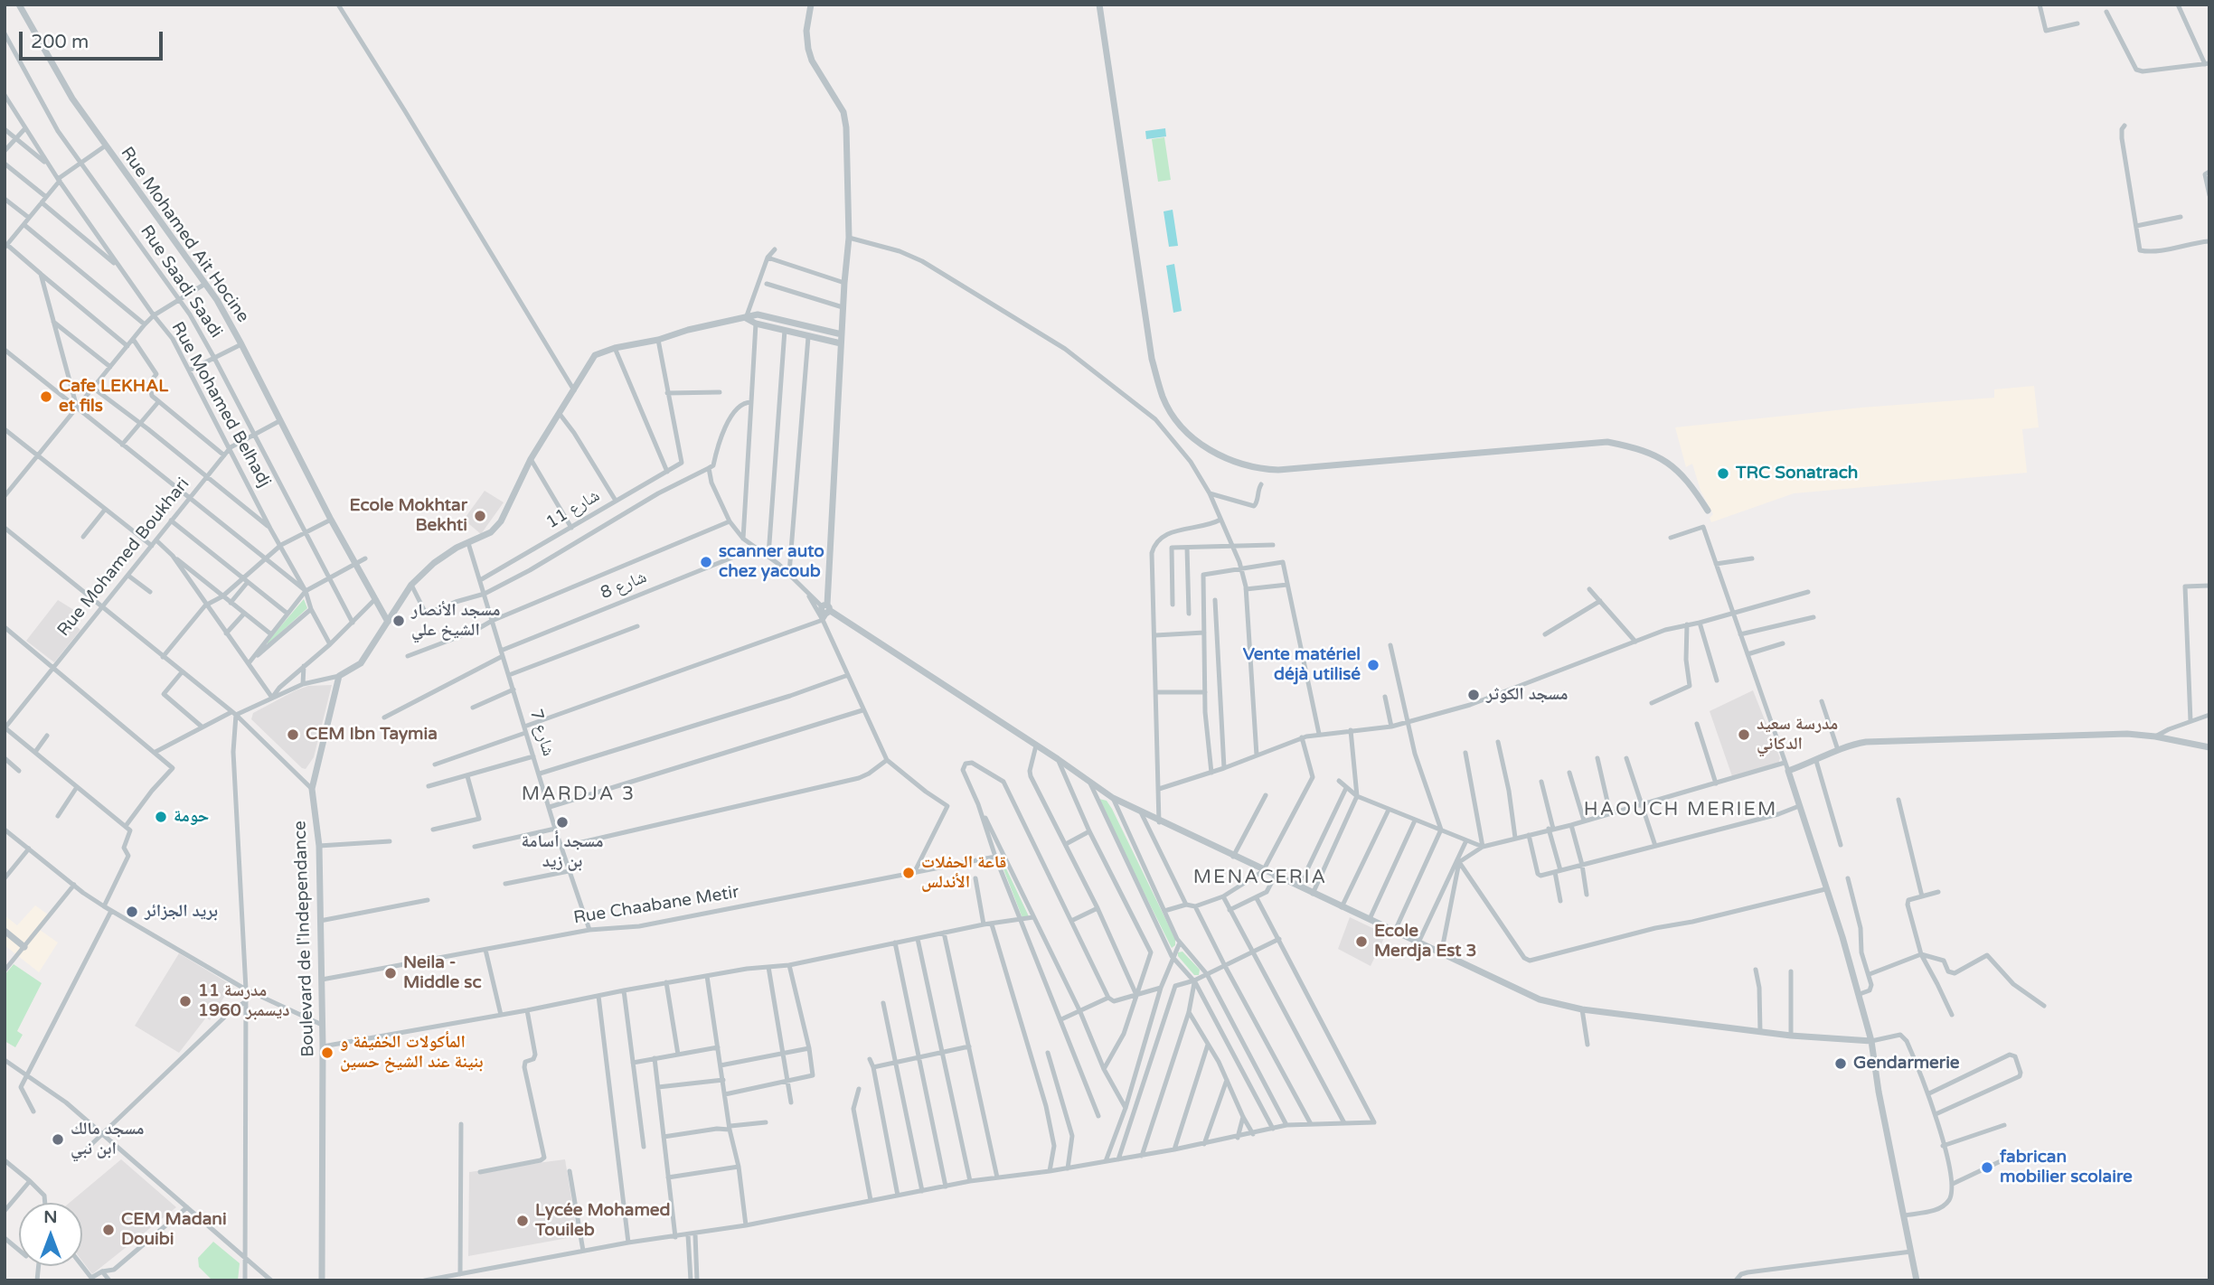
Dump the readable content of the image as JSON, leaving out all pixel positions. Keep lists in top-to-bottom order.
{
  "streets": {
    "street": [
      "Rue Mohamed Ait Hocine",
      "Rue Saadi Saadi",
      "Rue Mohamed Belhadj",
      "شارع 11",
      "Rue Mohamed Boukhari",
      "شارع 8",
      "شارع 7",
      "Rue Chaabane Metir",
      "Boulevard de l'Independance"
    ]
  },
  "crossings": [
    ["Rue Mohamed Ait Hocine", "Rue Mohamed Boukhari"],
    ["Rue Saadi Saadi", "Rue Mohamed Boukhari"],
    ["Rue Mohamed Belhadj", "Rue Mohamed Boukhari"],
    ["شارع 11", "شارع 7"],
    ["شارع 8", "شارع 7"],
    ["شارع 7", "Rue Chaabane Metir"],
    ["Rue Chaabane Metir", "Boulevard de l'Independance"]
  ],
  "districts": ["MARDJA 3", "HAOUCH MERIEM", "MENACERIA"],
  "places": [
    "Cafe LEKHAL et fils",
    "TRC Sonatrach",
    "Ecole Mokhtar Bekhti",
    "scanner auto chez yacoub",
    "مسجد الأنصار الشيخ علي",
    "Vente matériel déjà utilisé",
    "مسجد الكوثر",
    "CEM Ibn Taymia",
    "مدرسة سعيد الدكاني",
    "حومة",
    "مسجد أسامة بن زيد",
    "قاعة الحفلات الأندلس",
    "بريد الجزائر",
    "Ecole Merdja Est 3",
    "Neila - Middle sc",
    "مدرسة 11 ديسمبر 1960",
    "المأكولات الخفيفة و بنينة عند الشيخ حسين",
    "Gendarmerie",
    "مسجد مالك ابن نبي",
    "fabrican mobilier scolaire",
    "Lycée Mohamed Touileb",
    "CEM Madani Douibi"
  ],
  "scale_bar": "200 m",
  "north": "top"
}
